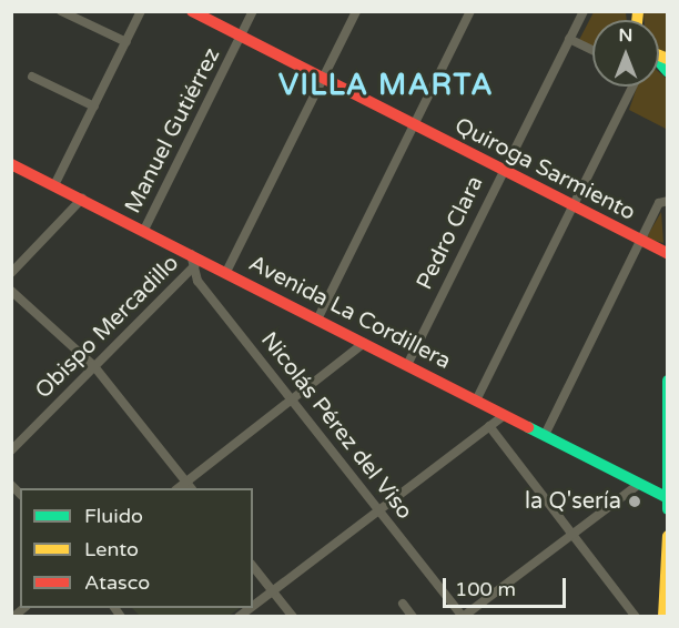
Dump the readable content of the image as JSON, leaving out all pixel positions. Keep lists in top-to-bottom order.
{
  "streets": {
    "main road": ["Quiroga Sarmiento", "Avenida La Cordillera"],
    "street": [
      "Manuel Gutiérrez",
      "Pedro Clara",
      "Obispo Mercadillo",
      "Nicolás Pérez del Viso"
    ]
  },
  "crossings": [
    ["Manuel Gutiérrez", "Quiroga Sarmiento"],
    ["Manuel Gutiérrez", "Avenida La Cordillera"],
    ["Quiroga Sarmiento", "Pedro Clara"],
    ["Pedro Clara", "Avenida La Cordillera"],
    ["Avenida La Cordillera", "Obispo Mercadillo"],
    ["Avenida La Cordillera", "Nicolás Pérez del Viso"],
    ["Obispo Mercadillo", "Nicolás Pérez del Viso"]
  ],
  "districts": ["VILLA MARTA"],
  "places": ["la Q'sería"],
  "legend": ["Fluido", "Lento", "Atasco"],
  "scale_bar": "100 m",
  "north": "top"
}
